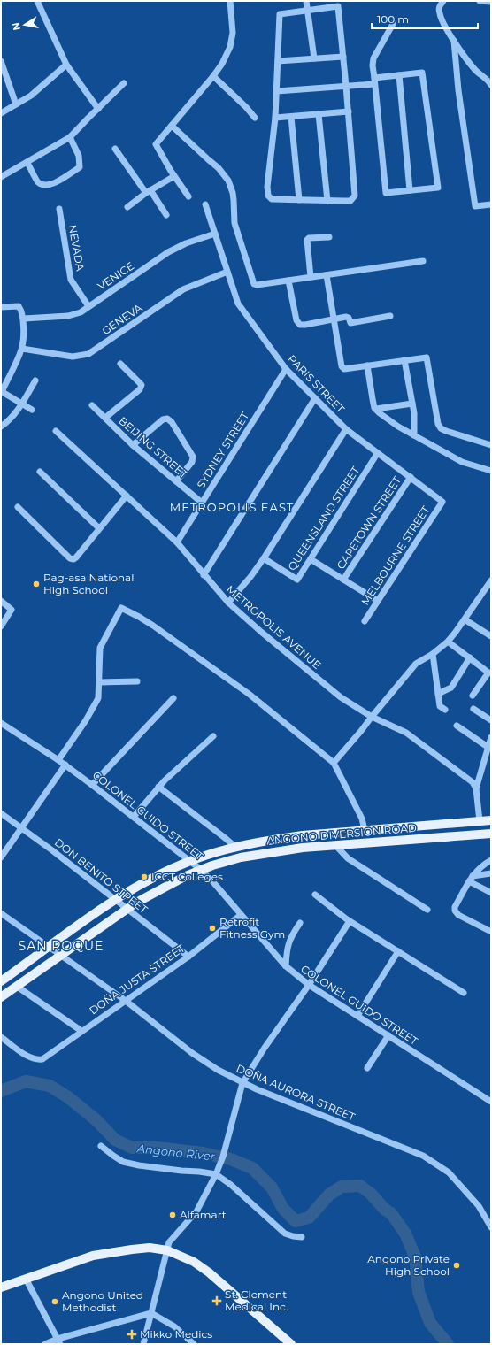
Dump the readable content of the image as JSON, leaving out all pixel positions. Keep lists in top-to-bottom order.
{
  "streets": {
    "main road": ["ANGONO DIVERSION ROAD"],
    "street": [
      "NEVADA",
      "VENICE",
      "GENEVA",
      "PARIS STREET",
      "BEIJING STREET",
      "SYDNEY STREET",
      "QUEENSLAND STREET",
      "CAPETOWN STREET",
      "MELBOURNE STREET",
      "METROPOLIS AVENUE",
      "COLONEL GUIDO STREET",
      "DON BENITO STREET",
      "DOÑA JUSTA STREET",
      "DOÑA AURORA STREET"
    ]
  },
  "crossings": [
    ["NEVADA", "VENICE"],
    ["VENICE", "PARIS STREET"],
    ["GENEVA", "PARIS STREET"],
    ["PARIS STREET", "SYDNEY STREET"],
    ["PARIS STREET", "QUEENSLAND STREET"],
    ["PARIS STREET", "CAPETOWN STREET"],
    ["PARIS STREET", "MELBOURNE STREET"],
    ["BEIJING STREET", "SYDNEY STREET"],
    ["SYDNEY STREET", "METROPOLIS AVENUE"],
    ["COLONEL GUIDO STREET", "ANGONO DIVERSION ROAD"],
    ["COLONEL GUIDO STREET", "DOÑA JUSTA STREET"],
    ["ANGONO DIVERSION ROAD", "DON BENITO STREET"],
    ["ANGONO DIVERSION ROAD", "DOÑA AURORA STREET"],
    ["DON BENITO STREET", "DOÑA JUSTA STREET"],
    ["DOÑA JUSTA STREET", "DOÑA AURORA STREET"]
  ],
  "districts": ["METROPOLIS EAST", "SAN ROQUE"],
  "water": ["Angono River"],
  "places": {
    "other": [
      "Pag-asa National High School",
      "ICCT Colleges",
      "Retrofit Fitness Gym",
      "Alfamart",
      "Angono Private High School",
      "Angono United Methodist"
    ],
    "health": ["St. Clement Medical Inc.", "Mikko Medics"]
  },
  "scale_bar": "100 m",
  "north": "left"
}
